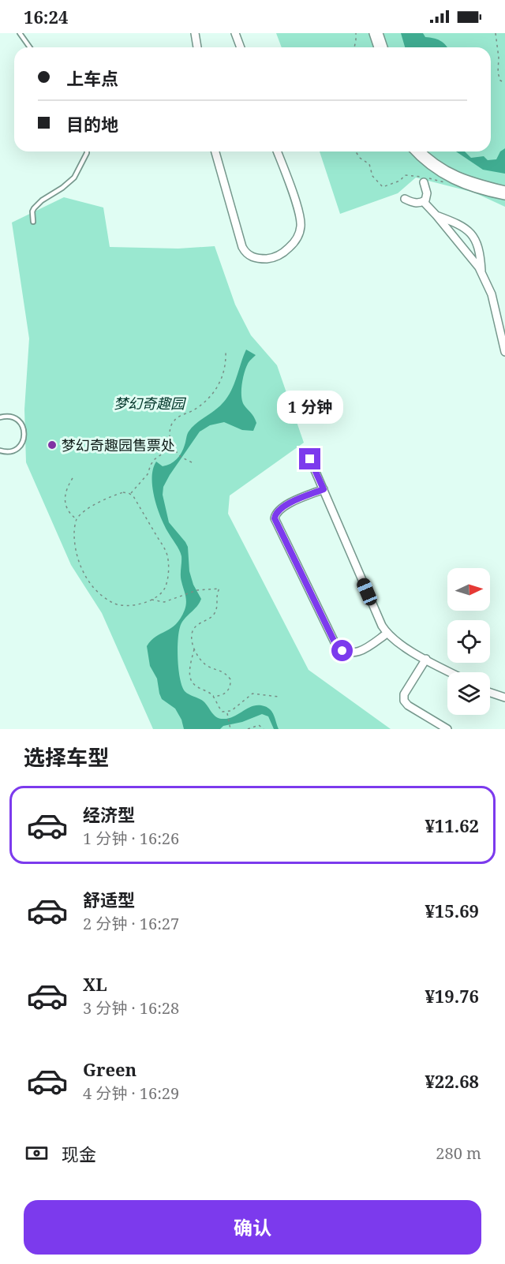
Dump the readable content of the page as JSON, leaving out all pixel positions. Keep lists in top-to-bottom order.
{
  "parks": ["梦幻奇趣园"],
  "places": ["梦幻奇趣园售票处"],
  "north": "right",
  "page": {
    "status": "16:24",
    "banner": ["上车点", "目的地"],
    "bubble": "1 分钟",
    "heading": "选择车型",
    "list": [
      {
        "name": "经济型",
        "note": "1 分钟 · 16:26",
        "value": "¥11.62"
      },
      {
        "name": "舒适型",
        "note": "2 分钟 · 16:27",
        "value": "¥15.69"
      },
      {
        "name": "XL",
        "note": "3 分钟 · 16:28",
        "value": "¥19.76"
      },
      {
        "name": "Green",
        "note": "4 分钟 · 16:29",
        "value": "¥22.68"
      }
    ],
    "pay": ["现金", "280 m"],
    "buttons": "确认"
  }
}
